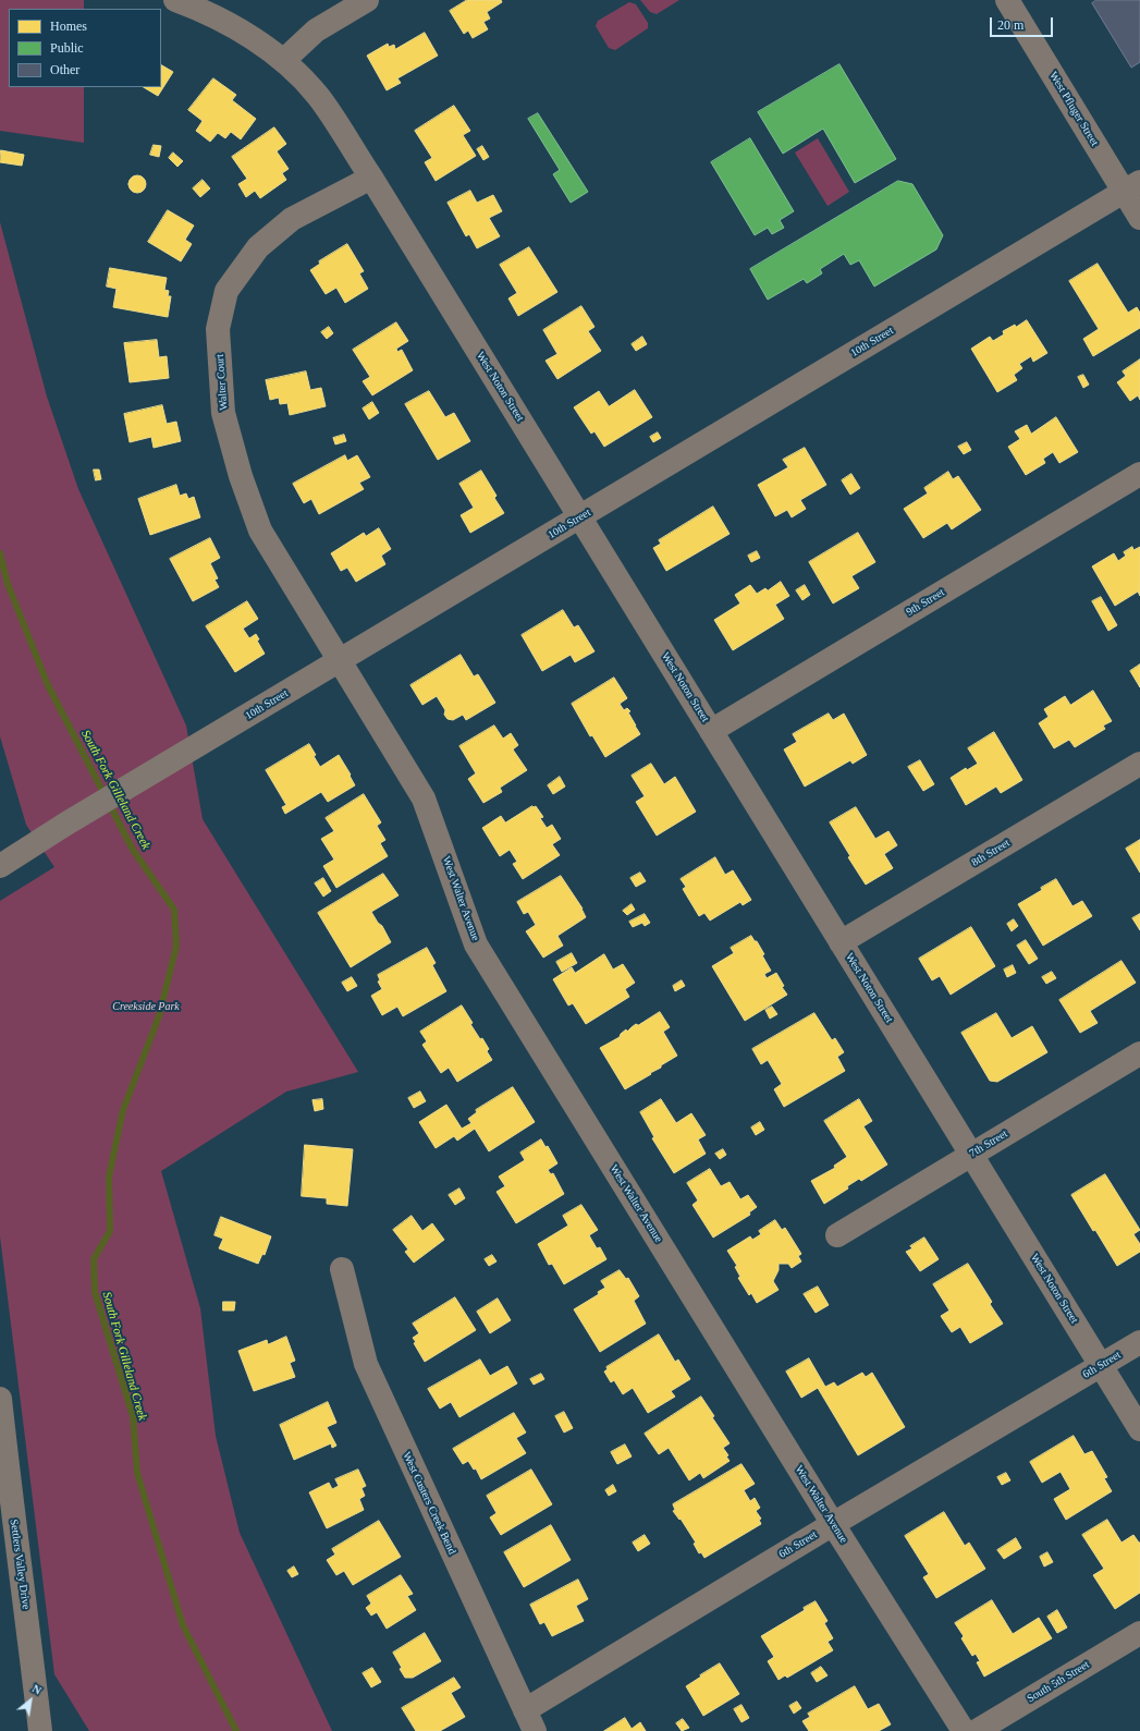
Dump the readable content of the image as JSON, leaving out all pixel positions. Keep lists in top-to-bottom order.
{
  "streets": {
    "street": [
      "West Pfluger Street",
      "10th Street",
      "Walter Court",
      "West Noton Street",
      "9th Street",
      "8th Street",
      "West Walter Avenue",
      "7th Street",
      "6th Street",
      "West Custers Creek Bend",
      "Settlers Valley Drive",
      "South 5th Street"
    ]
  },
  "crossings": [
    ["West Pfluger Street", "10th Street"],
    ["10th Street", "Walter Court"],
    ["10th Street", "West Noton Street"],
    ["10th Street", "West Walter Avenue"],
    ["Walter Court", "West Noton Street"],
    ["Walter Court", "West Walter Avenue"],
    ["West Noton Street", "9th Street"],
    ["West Noton Street", "8th Street"],
    ["West Noton Street", "7th Street"],
    ["West Noton Street", "6th Street"],
    ["West Walter Avenue", "6th Street"],
    ["6th Street", "West Custers Creek Bend"]
  ],
  "water": ["South Fork Gilleland Creek"],
  "parks": ["Creekside Park"],
  "legend": ["Homes", "Public", "Other"],
  "scale_bar": "20 m",
  "north": "top right"
}
